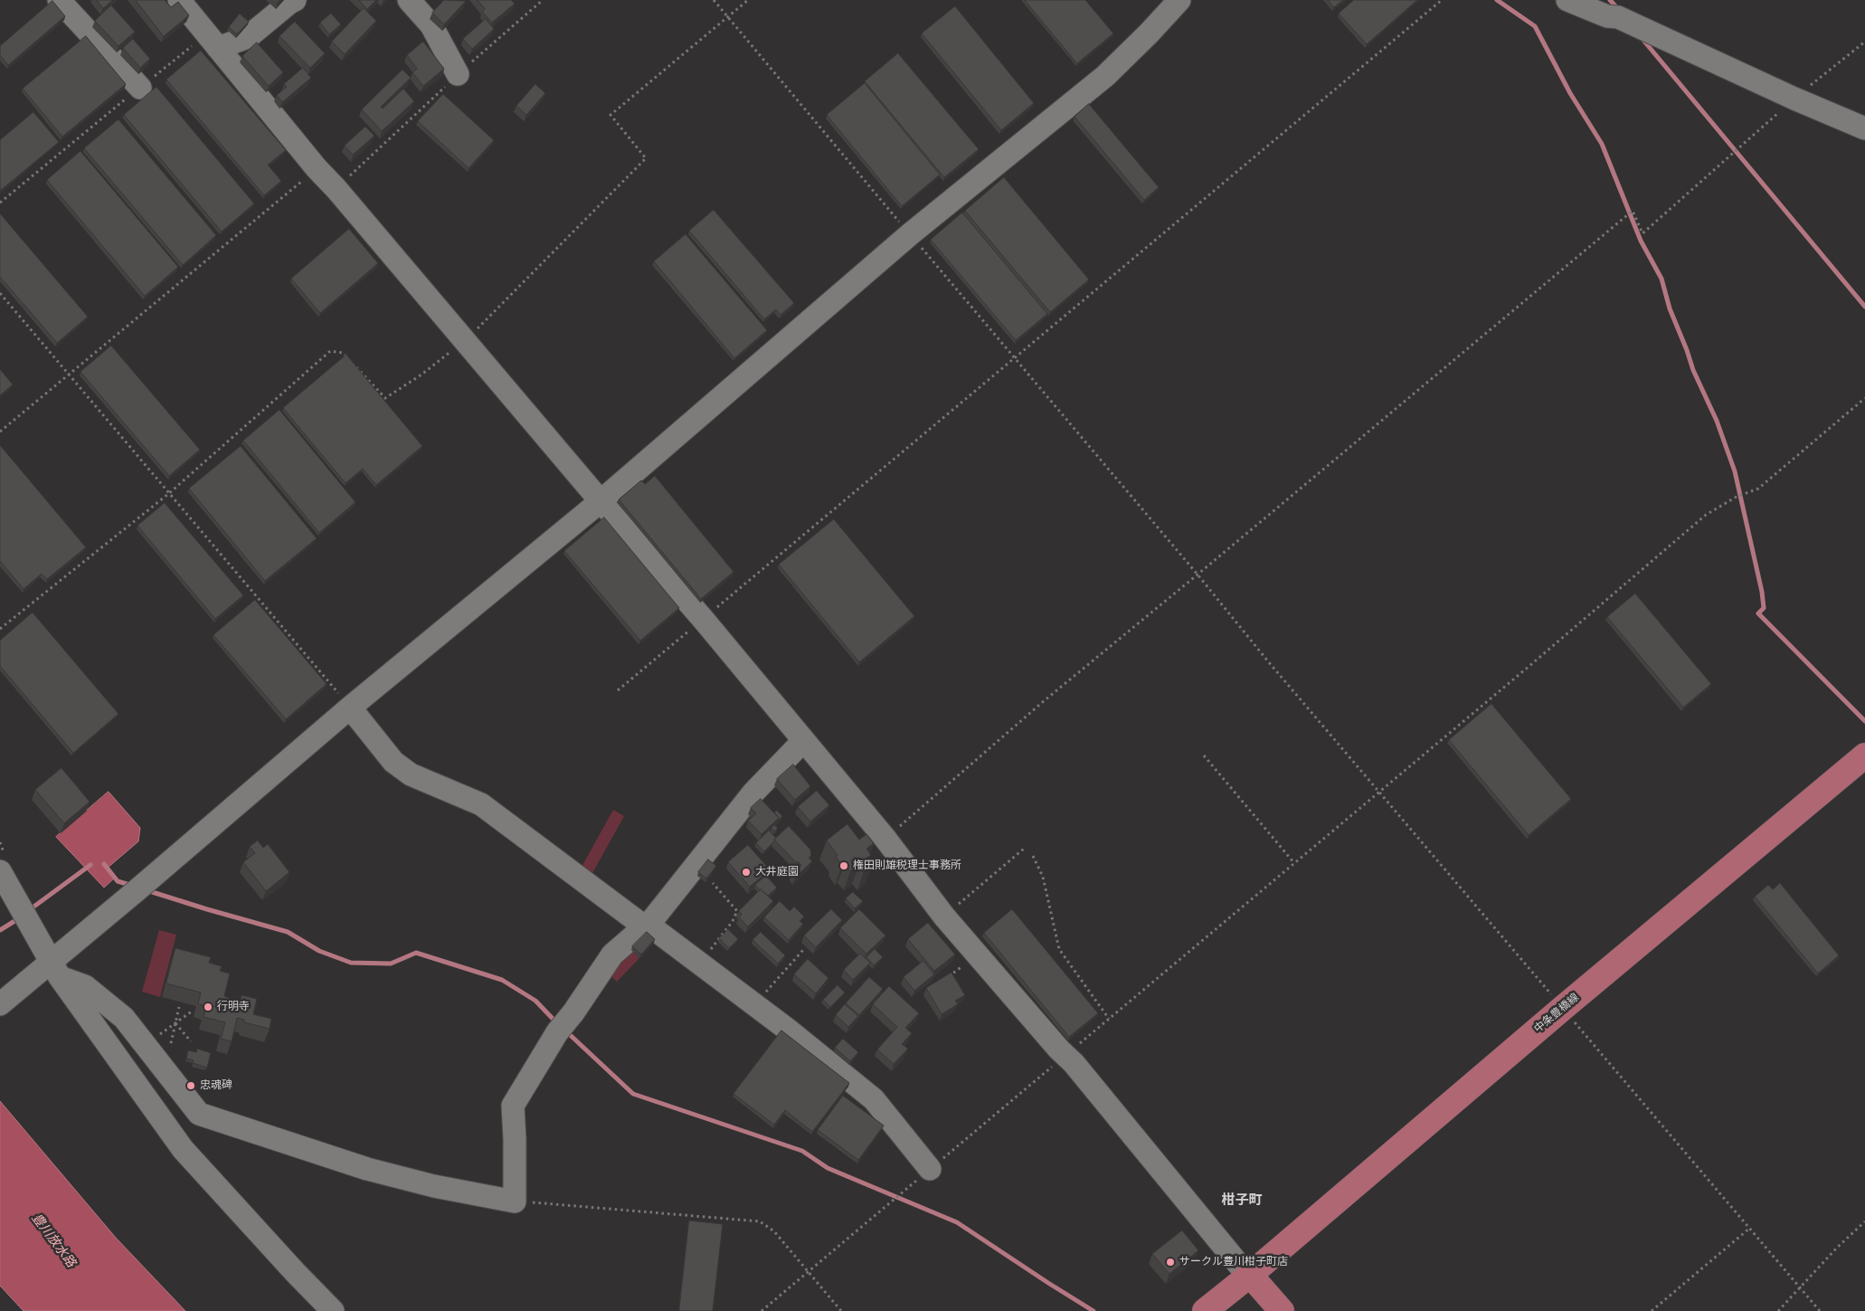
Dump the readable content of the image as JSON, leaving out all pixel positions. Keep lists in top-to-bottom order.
{
  "streets": {
    "main road": ["中条豊橋線"]
  },
  "districts": ["柑子町"],
  "water": ["豊川放水路"],
  "places": [
    "権田則雄税理士事務所",
    "大井庭園",
    "行明寺",
    "忠魂碑",
    "サークル豊川柑子町店"
  ]
}
